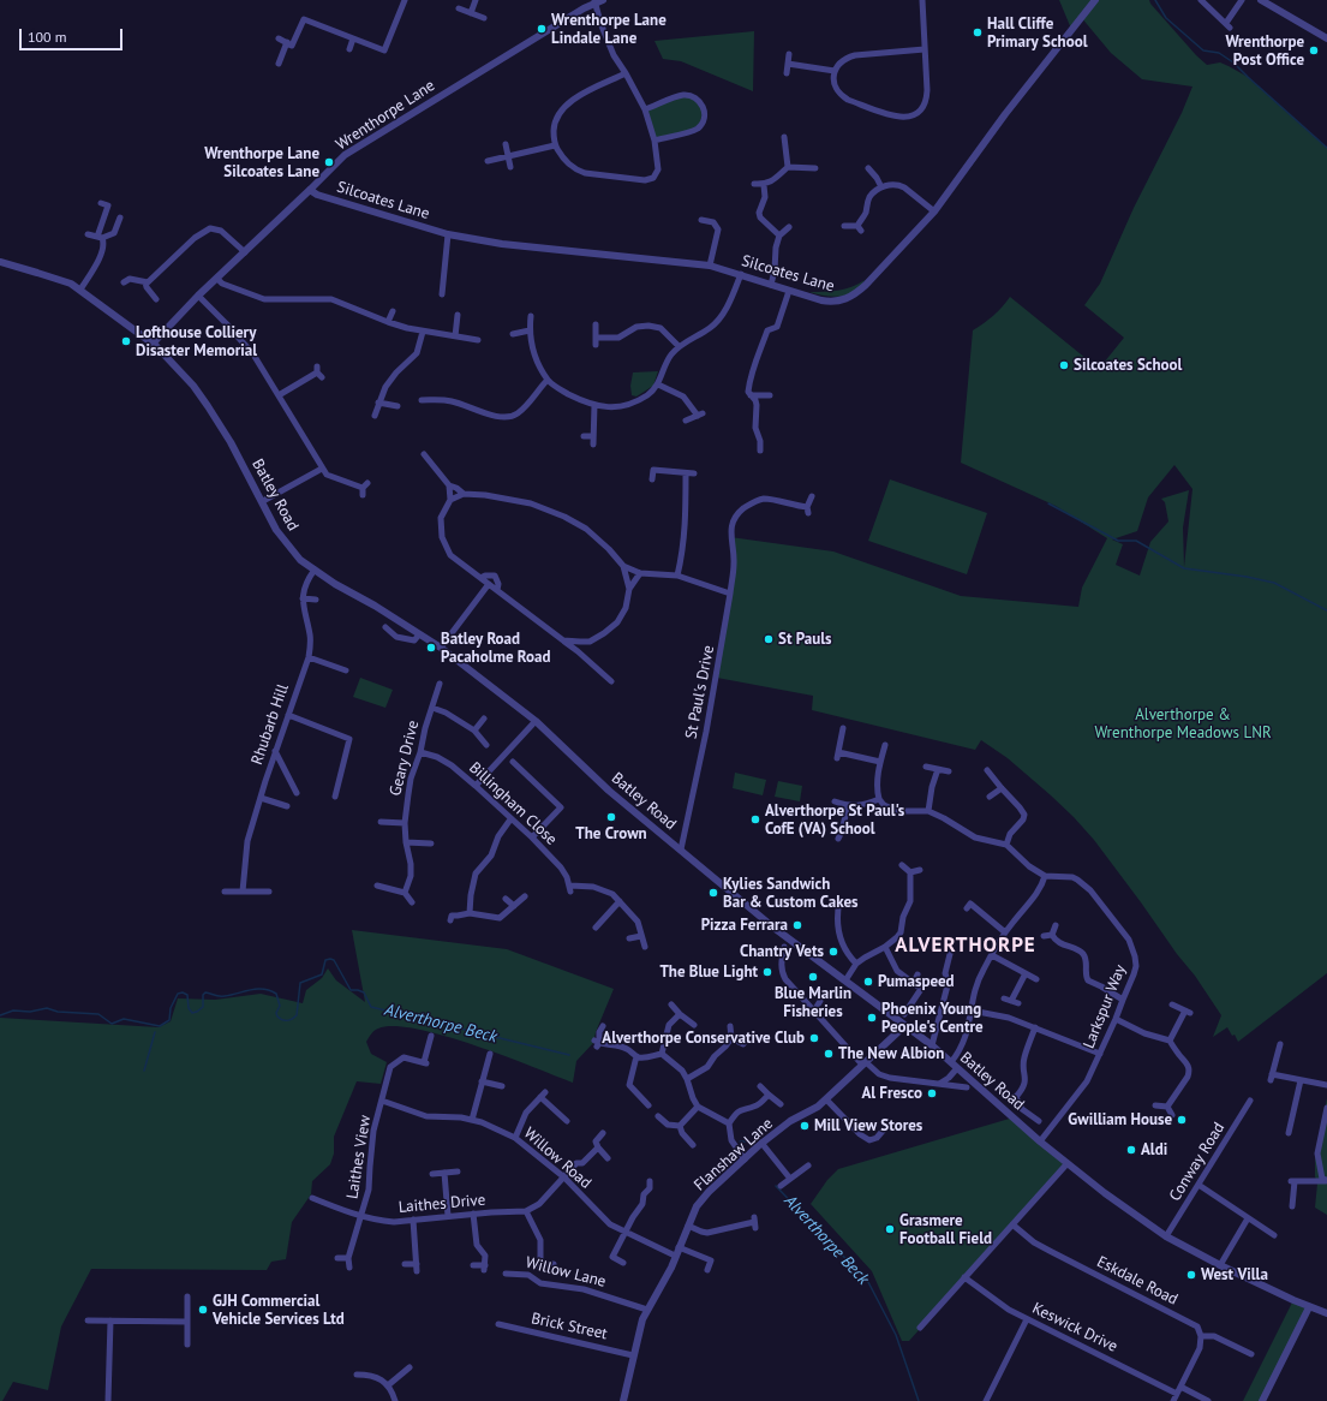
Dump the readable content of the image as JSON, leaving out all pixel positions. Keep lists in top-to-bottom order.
{
  "streets": {
    "street": [
      "Wrenthorpe Lane",
      "Silcoates Lane",
      "Batley Road",
      "St Paul's Drive",
      "Rhubarb Hill",
      "Geary Drive",
      "Billingham Close",
      "Larkspur Way",
      "Flanshaw Lane",
      "Laithes View",
      "Willow Road",
      "Conway Road",
      "Laithes Drive",
      "Willow Lane",
      "Eskdale Road",
      "Brick Street",
      "Keswick Drive"
    ]
  },
  "crossings": [
    ["Wrenthorpe Lane", "Silcoates Lane"],
    ["Wrenthorpe Lane", "Batley Road"],
    ["Batley Road", "St Paul's Drive"],
    ["Batley Road", "Rhubarb Hill"],
    ["Batley Road", "Larkspur Way"],
    ["Batley Road", "Flanshaw Lane"],
    ["Batley Road", "Conway Road"],
    ["Geary Drive", "Billingham Close"],
    ["Flanshaw Lane", "Willow Road"],
    ["Flanshaw Lane", "Willow Lane"],
    ["Flanshaw Lane", "Brick Street"],
    ["Laithes View", "Willow Road"],
    ["Laithes View", "Laithes Drive"]
  ],
  "districts": ["ALVERTHORPE"],
  "water": ["Alverthorpe Beck"],
  "parks": ["Alverthorpe & Wrenthorpe Meadows LNR"],
  "places": [
    "Wrenthorpe Lane Lindale Lane",
    "Hall Cliffe Primary School",
    "Wrenthorpe Post Office",
    "Wrenthorpe Lane Silcoates Lane",
    "Lofthouse Colliery Disaster Memorial",
    "Silcoates School",
    "St Pauls",
    "Batley Road Pacaholme Road",
    "The Crown",
    "Alverthorpe St Paul's CofE (VA) School",
    "Kylies Sandwich Bar & Custom Cakes",
    "Pizza Ferrara",
    "Chantry Vets",
    "The Blue Light",
    "Blue Marlin Fisheries",
    "Pumaspeed",
    "Phoenix Young People's Centre",
    "Alverthorpe Conservative Club",
    "The New Albion",
    "Al Fresco",
    "Gwilliam House",
    "Mill View Stores",
    "Aldi",
    "Grasmere Football Field",
    "West Villa",
    "GJH Commercial Vehicle Services Ltd"
  ],
  "scale_bar": "100 m"
}
